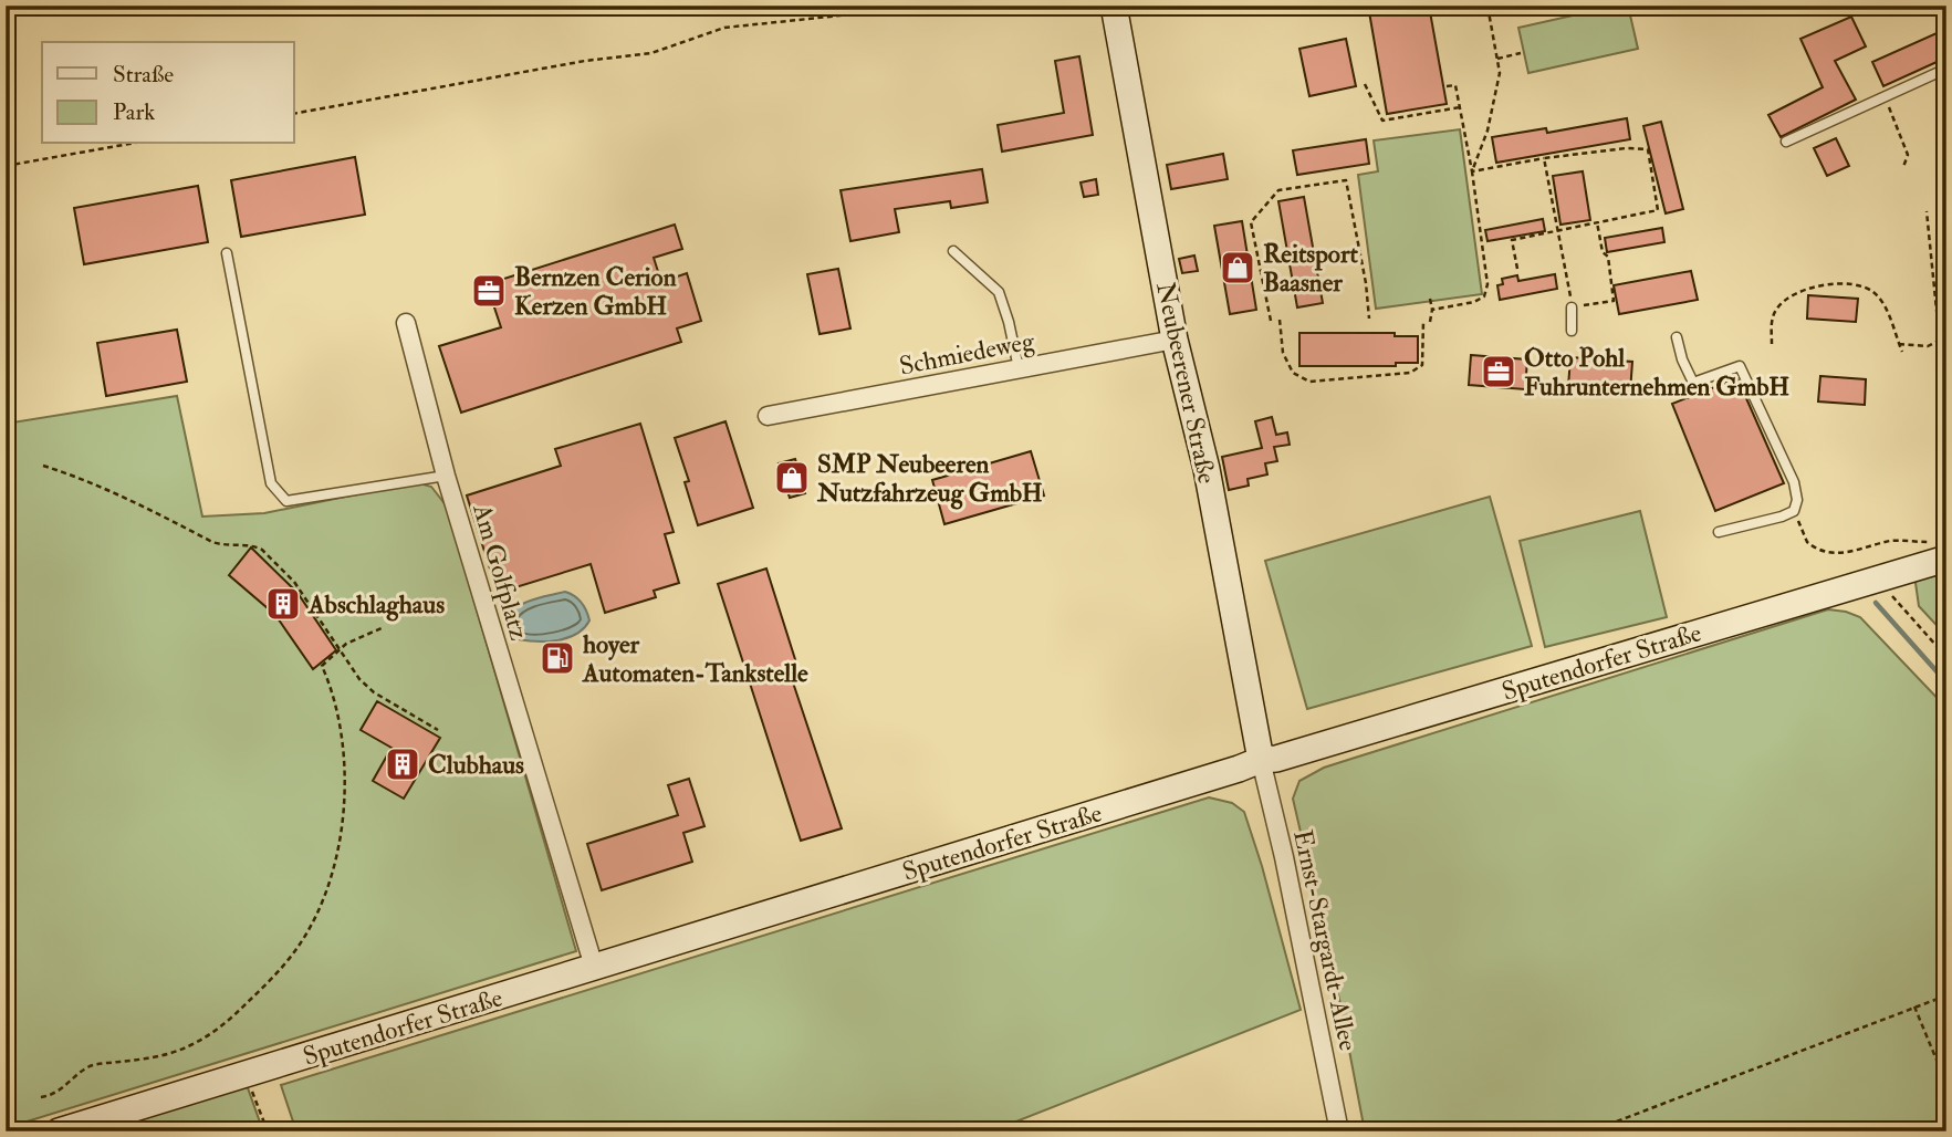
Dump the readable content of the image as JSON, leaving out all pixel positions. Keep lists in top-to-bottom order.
{
  "streets": {
    "main road": ["Neubeerener Straße", "Sputendorfer Straße"],
    "street": ["Schmiedeweg", "Am Golfplatz", "Ernst-Stargardt-Allee"]
  },
  "crossings": [
    ["Schmiedeweg", "Neubeerener Straße"],
    ["Neubeerener Straße", "Sputendorfer Straße"],
    ["Neubeerener Straße", "Ernst-Stargardt-Allee"],
    ["Am Golfplatz", "Sputendorfer Straße"],
    ["Sputendorfer Straße", "Ernst-Stargardt-Allee"]
  ],
  "places": {
    "shop": ["Reitsport Baasner", "SMP Neubeeren Nutzfahrzeug GmbH"],
    "office": ["Bernzen Cerion Kerzen GmbH", "Otto Pohl Fuhrunternehmen GmbH"],
    "building": ["Abschlaghaus", "Clubhaus"],
    "fuel station": ["hoyer Automaten-Tankstelle"]
  },
  "legend": ["Straße", "Park"]
}
